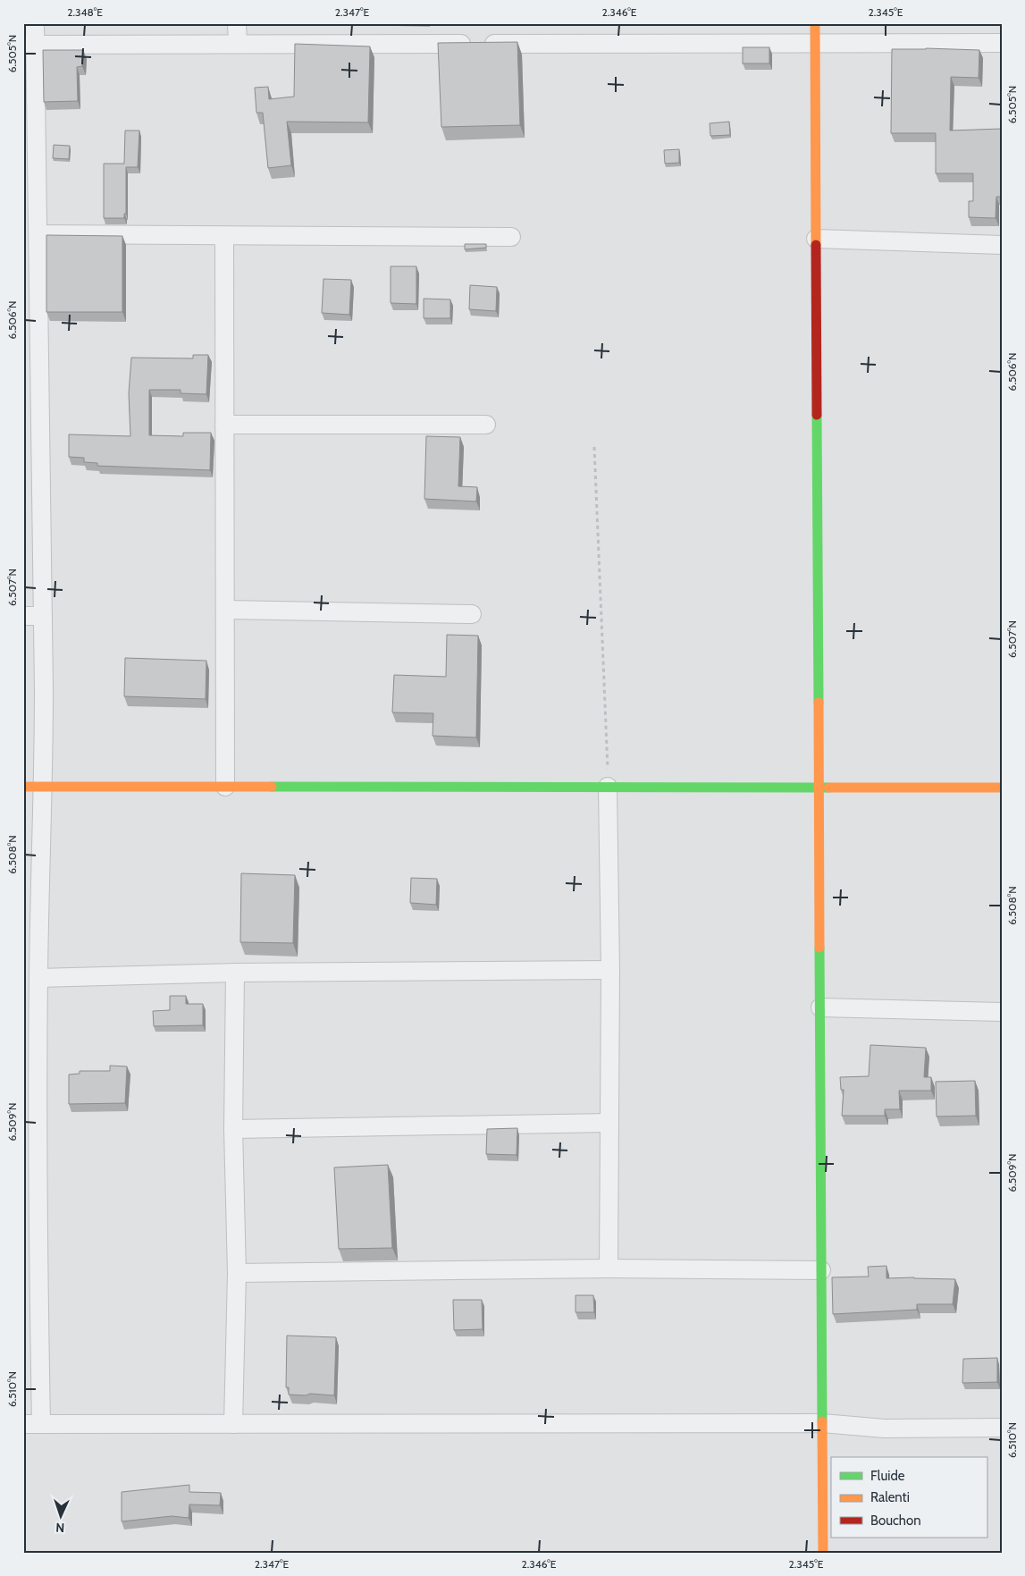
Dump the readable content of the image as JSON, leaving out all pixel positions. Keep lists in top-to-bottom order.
{
  "legend": ["Fluide", "Ralenti", "Bouchon"],
  "north": "bottom",
  "coordinates": [
    "2.348°E",
    "2.347°E",
    "2.346°E",
    "2.345°E",
    "6.505°N",
    "6.506°N",
    "6.507°N",
    "6.508°N",
    "6.509°N",
    "6.510°N"
  ]
}
